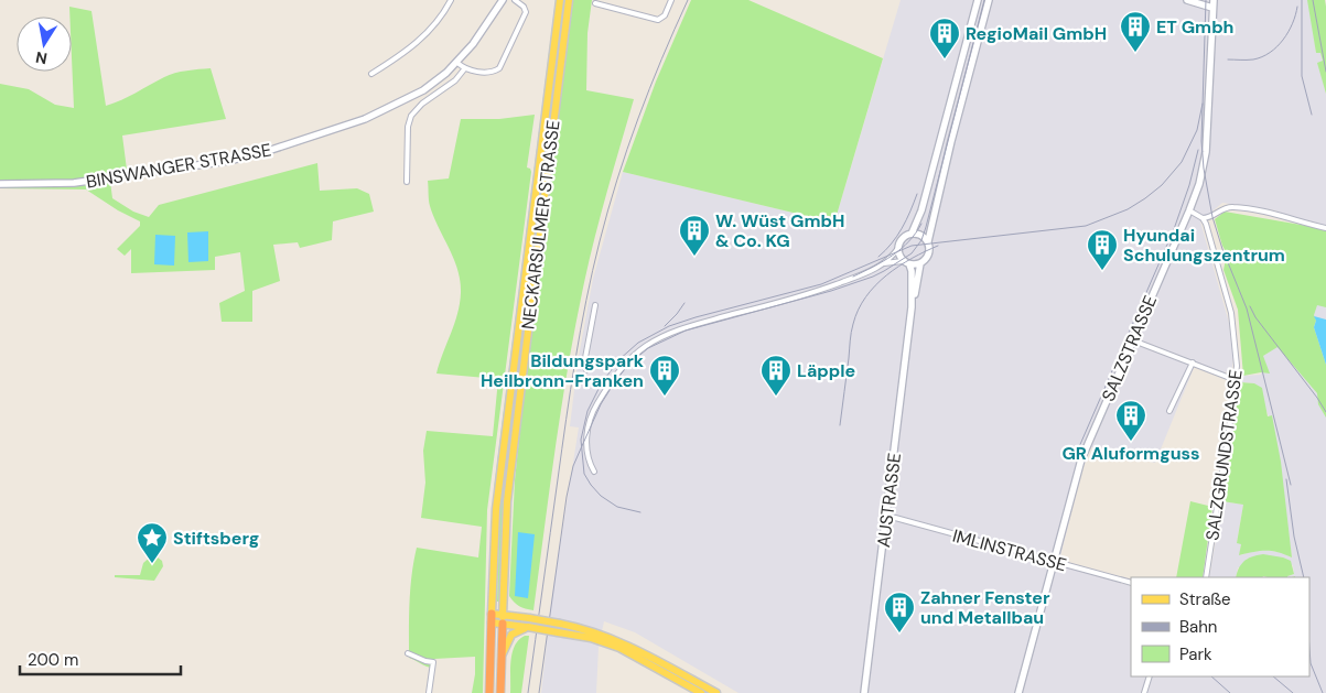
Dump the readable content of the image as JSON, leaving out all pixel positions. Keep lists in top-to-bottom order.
{
  "streets": {
    "main road": [
      "BINSWANGER STRASSE",
      "NECKARSULMER STRASSE",
      "SALZSTRASSE",
      "AUSTRASSE"
    ],
    "street": ["SALZGRUNDSTRASSE", "IMLINSTRASSE"]
  },
  "crossings": [
    ["SALZSTRASSE", "IMLINSTRASSE"],
    ["AUSTRASSE", "IMLINSTRASSE"]
  ],
  "places": {
    "building": [
      "ET Gmbh",
      "RegioMail GmbH",
      "W. Wüst GmbH & Co. KG",
      "Hyundai Schulungszentrum",
      "Bildungspark Heilbronn-Franken",
      "Läpple",
      "GR Aluformguss",
      "Zahner Fenster und Metallbau"
    ],
    "place": ["Stiftsberg"]
  },
  "legend": ["Straße", "Bahn", "Park"],
  "scale_bar": "200 m",
  "north": "bottom"
}
